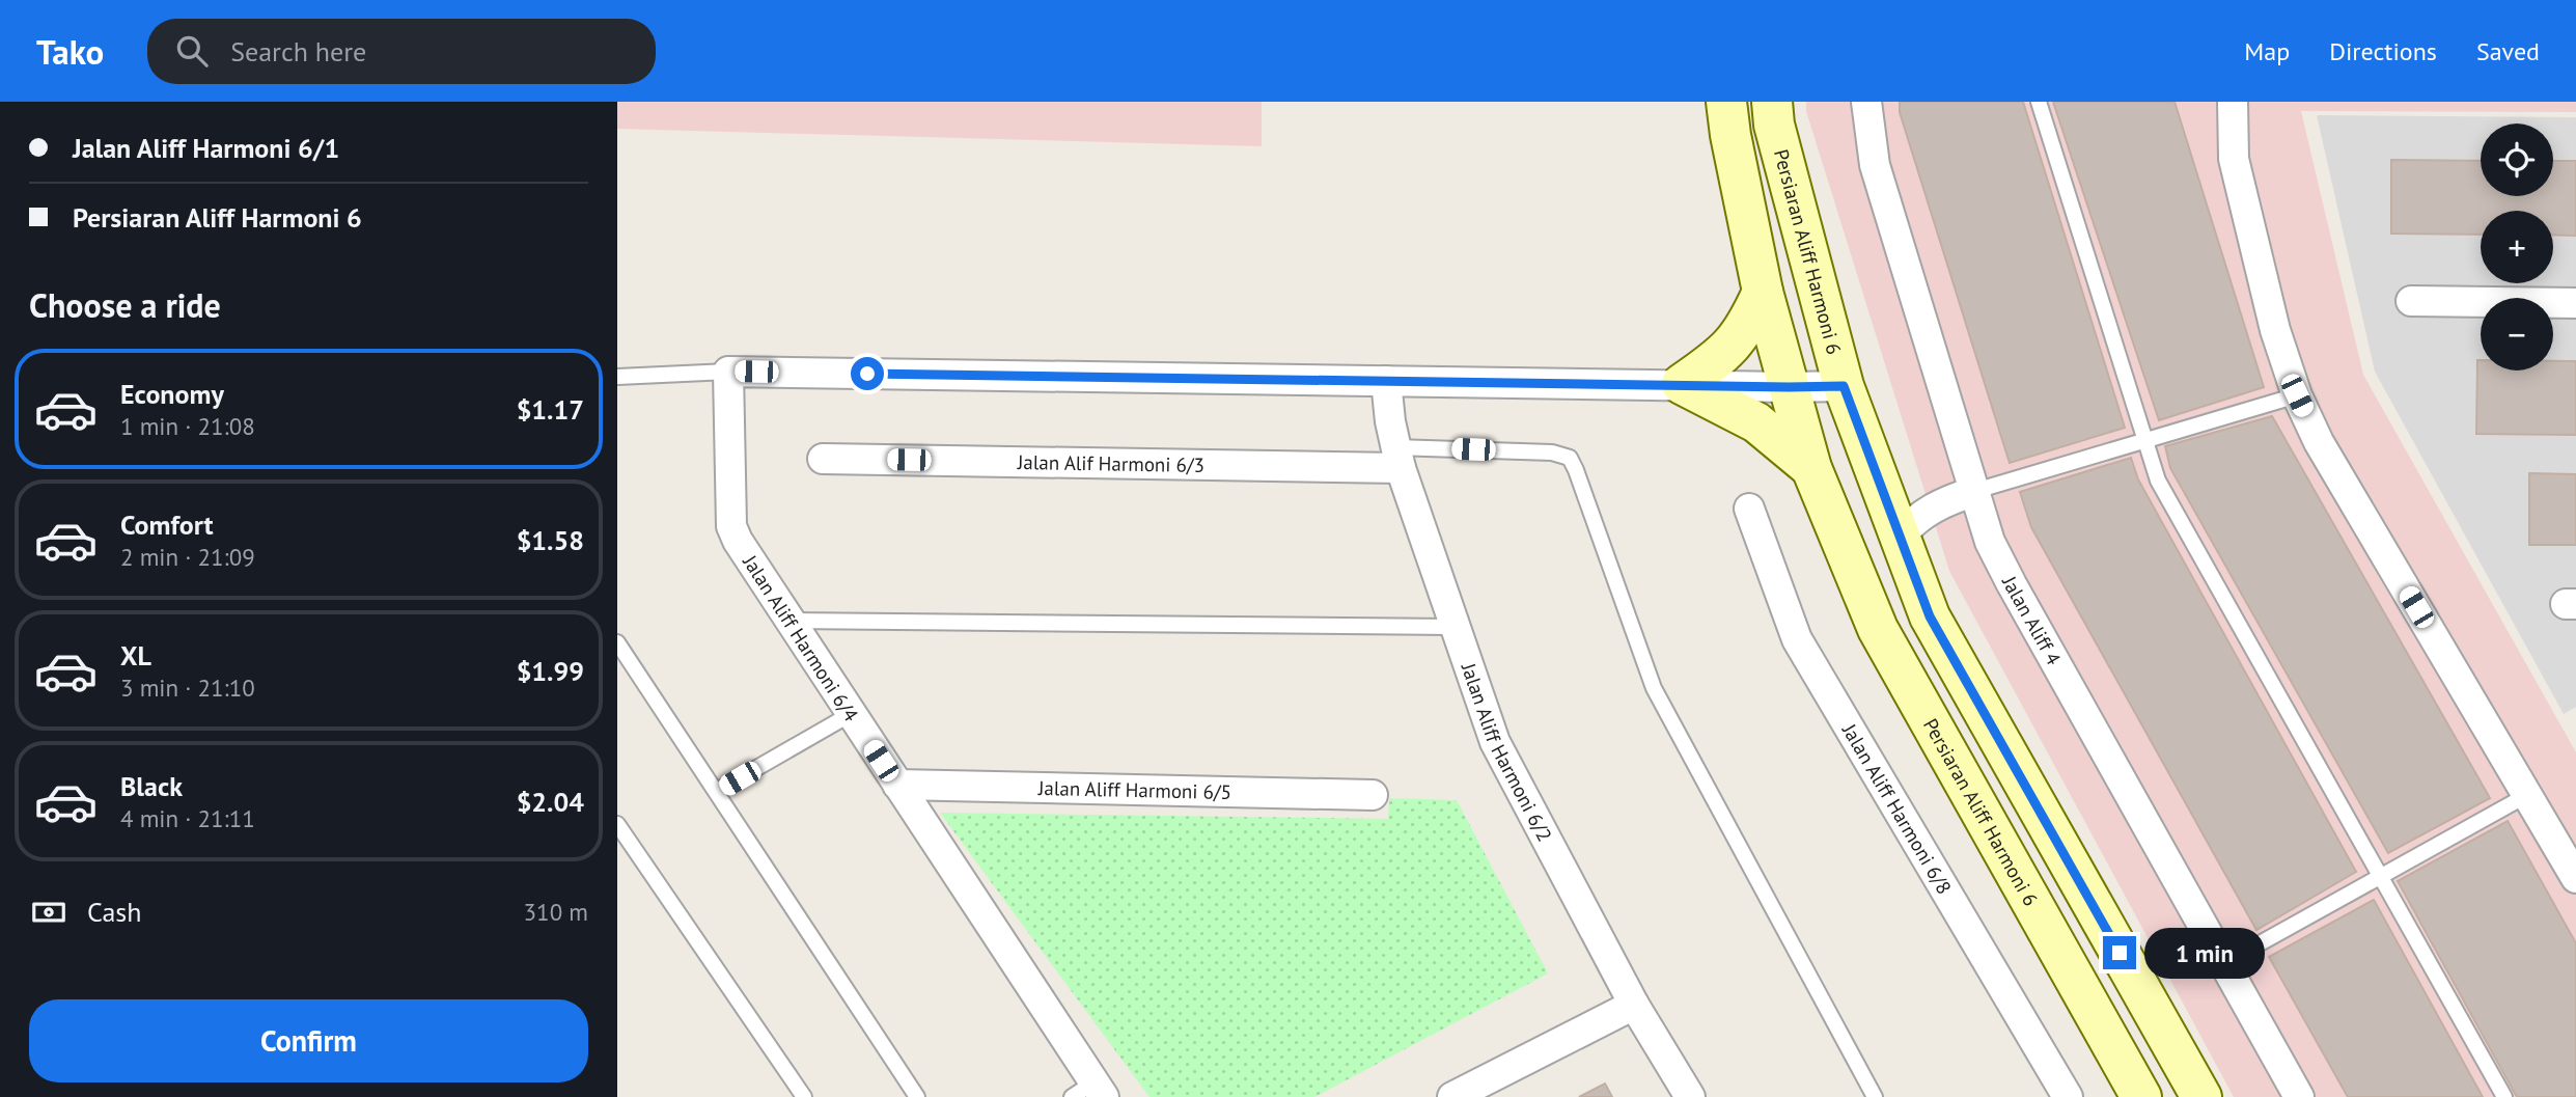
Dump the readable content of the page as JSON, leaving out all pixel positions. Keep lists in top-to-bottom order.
{
  "streets": {
    "street": [
      "Persiaran Aliff Harmoni 6",
      "Jalan Alif Harmoni 6/3",
      "Jalan Aliff 4",
      "Jalan Aliff Harmoni 6/4",
      "Jalan Aliff Harmoni 6/2",
      "Jalan Aliff Harmoni 6/5",
      "Jalan Aliff Harmoni 6/8"
    ]
  },
  "crossings": [
    ["Jalan Alif Harmoni 6/3", "Jalan Aliff Harmoni 6/2"],
    ["Jalan Aliff Harmoni 6/4", "Jalan Aliff Harmoni 6/5"]
  ],
  "page": {
    "header": "Tako",
    "search": "Search here",
    "nav": ["Map", "Directions", "Saved"],
    "banner": ["Jalan Aliff Harmoni 6/1", "Persiaran Aliff Harmoni 6"],
    "map_buttons": ["+", "−"],
    "heading": "Choose a ride",
    "list": [
      {
        "name": "Economy",
        "note": "1 min · 21:08",
        "value": "$1.17"
      },
      {
        "name": "Comfort",
        "note": "2 min · 21:09",
        "value": "$1.58"
      },
      {
        "name": "XL",
        "note": "3 min · 21:10",
        "value": "$1.99"
      },
      {
        "name": "Black",
        "note": "4 min · 21:11",
        "value": "$2.04"
      }
    ],
    "pay": ["Cash", "310 m"],
    "bubble": "1 min",
    "buttons": "Confirm"
  }
}
